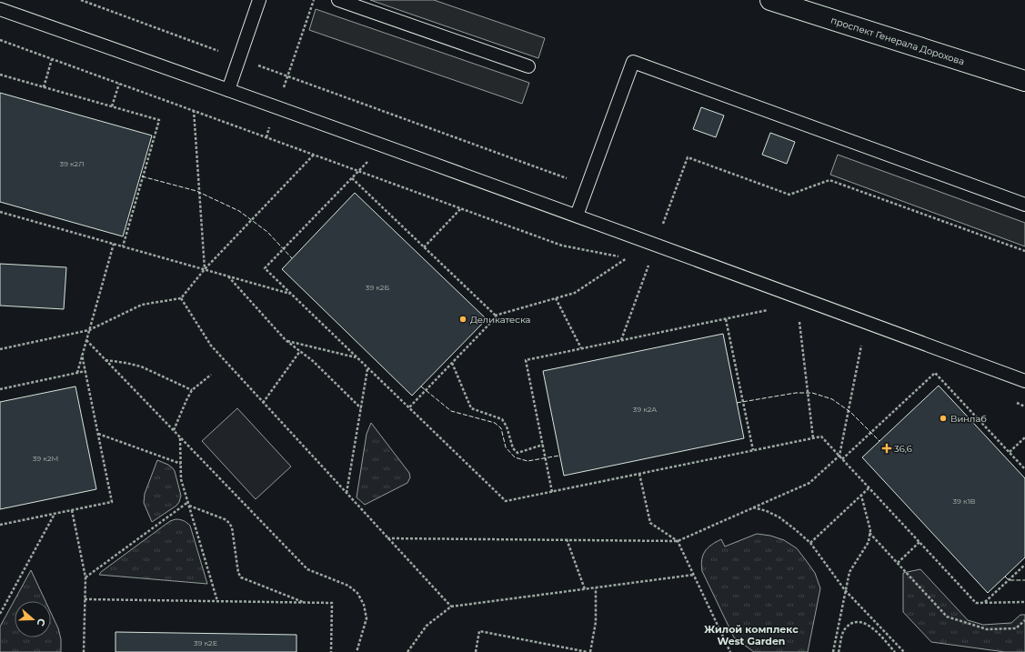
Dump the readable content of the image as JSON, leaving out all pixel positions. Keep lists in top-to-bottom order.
{
  "streets": {
    "main road": ["проспект Генерала Дорохова"]
  },
  "districts": ["Жилой комплекс West Garden"],
  "places": {
    "other": ["Деликатеска", "Винлаб"],
    "health": ["36,6"]
  },
  "house_numbers": [
    "39 к2Л",
    "39 к2Б",
    "39 к2А",
    "39 к2М",
    "39 к1В",
    "39 к2Е"
  ],
  "north": "right"
}
